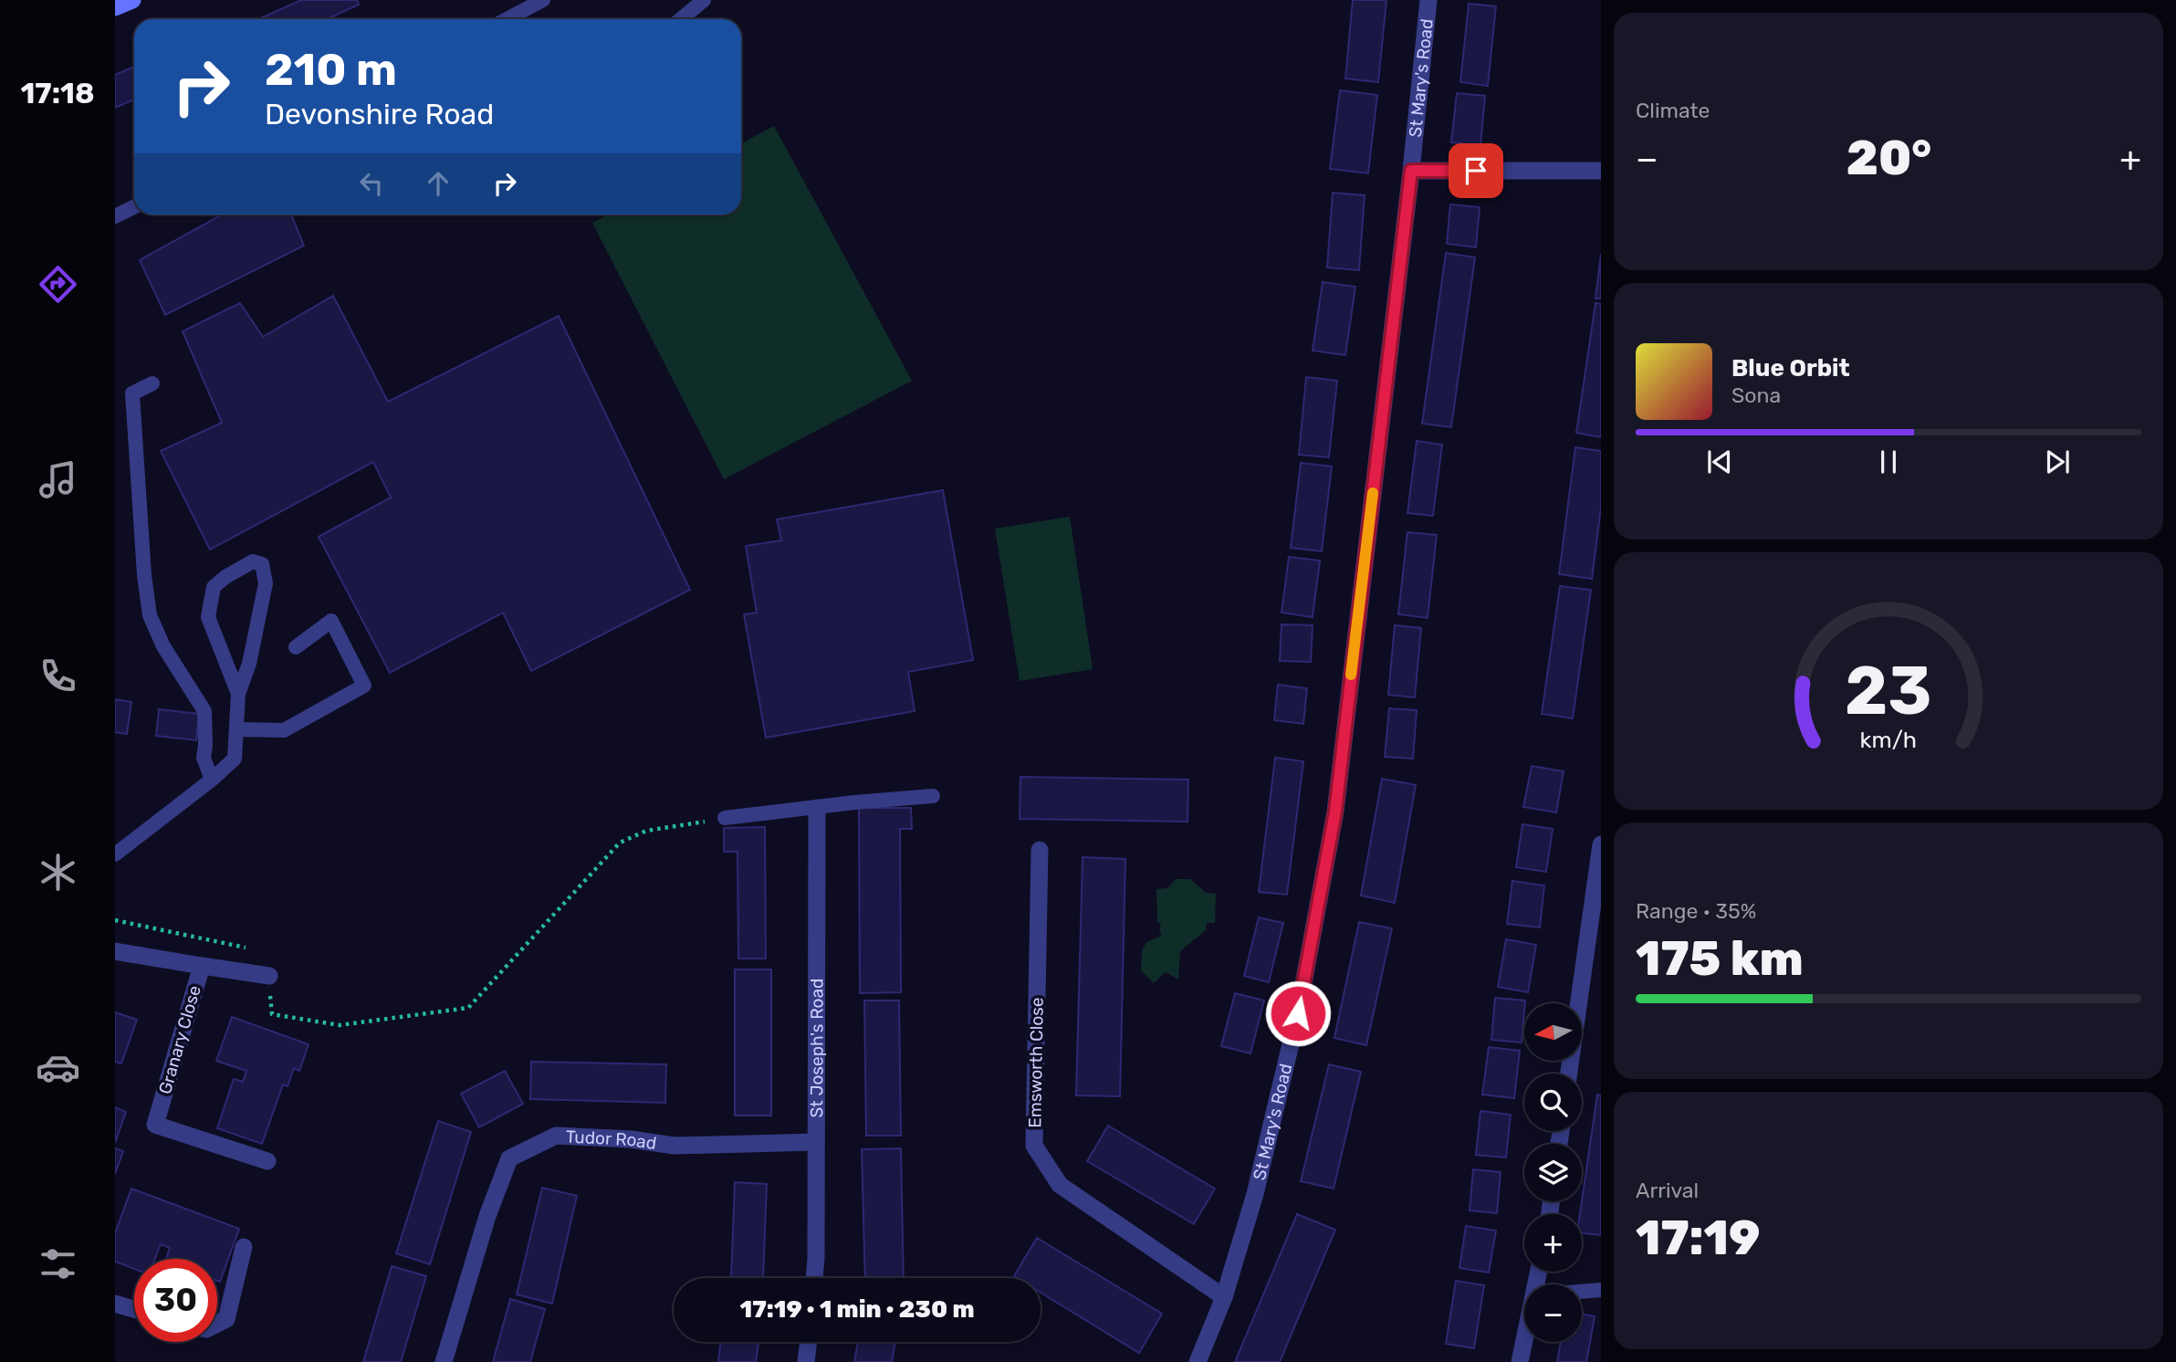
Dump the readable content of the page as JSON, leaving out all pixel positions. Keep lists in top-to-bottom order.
{
  "streets": {
    "street": [
      "St Mary's Road",
      "Granary Close",
      "St Joseph's Road",
      "Emsworth Close",
      "Tudor Road"
    ]
  },
  "crossings": [
    ["St Mary's Road", "Emsworth Close"],
    ["St Joseph's Road", "Tudor Road"]
  ],
  "north": "left",
  "page": {
    "tabs": "17:18",
    "tile": [
      "Climate",
      ["Range · 35%", "175 km"],
      ["Arrival", "17:19"]
    ],
    "turn": ["210 m", "Devonshire Road"],
    "heat": ["−", "20°", "+"],
    "song": ["Blue Orbit", "Sona"],
    "map_buttons": ["+", "−"],
    "limit": "30",
    "trip": "17:19 · 1 min · 230 m",
    "gauge": ["23", "km/h"]
  }
}
